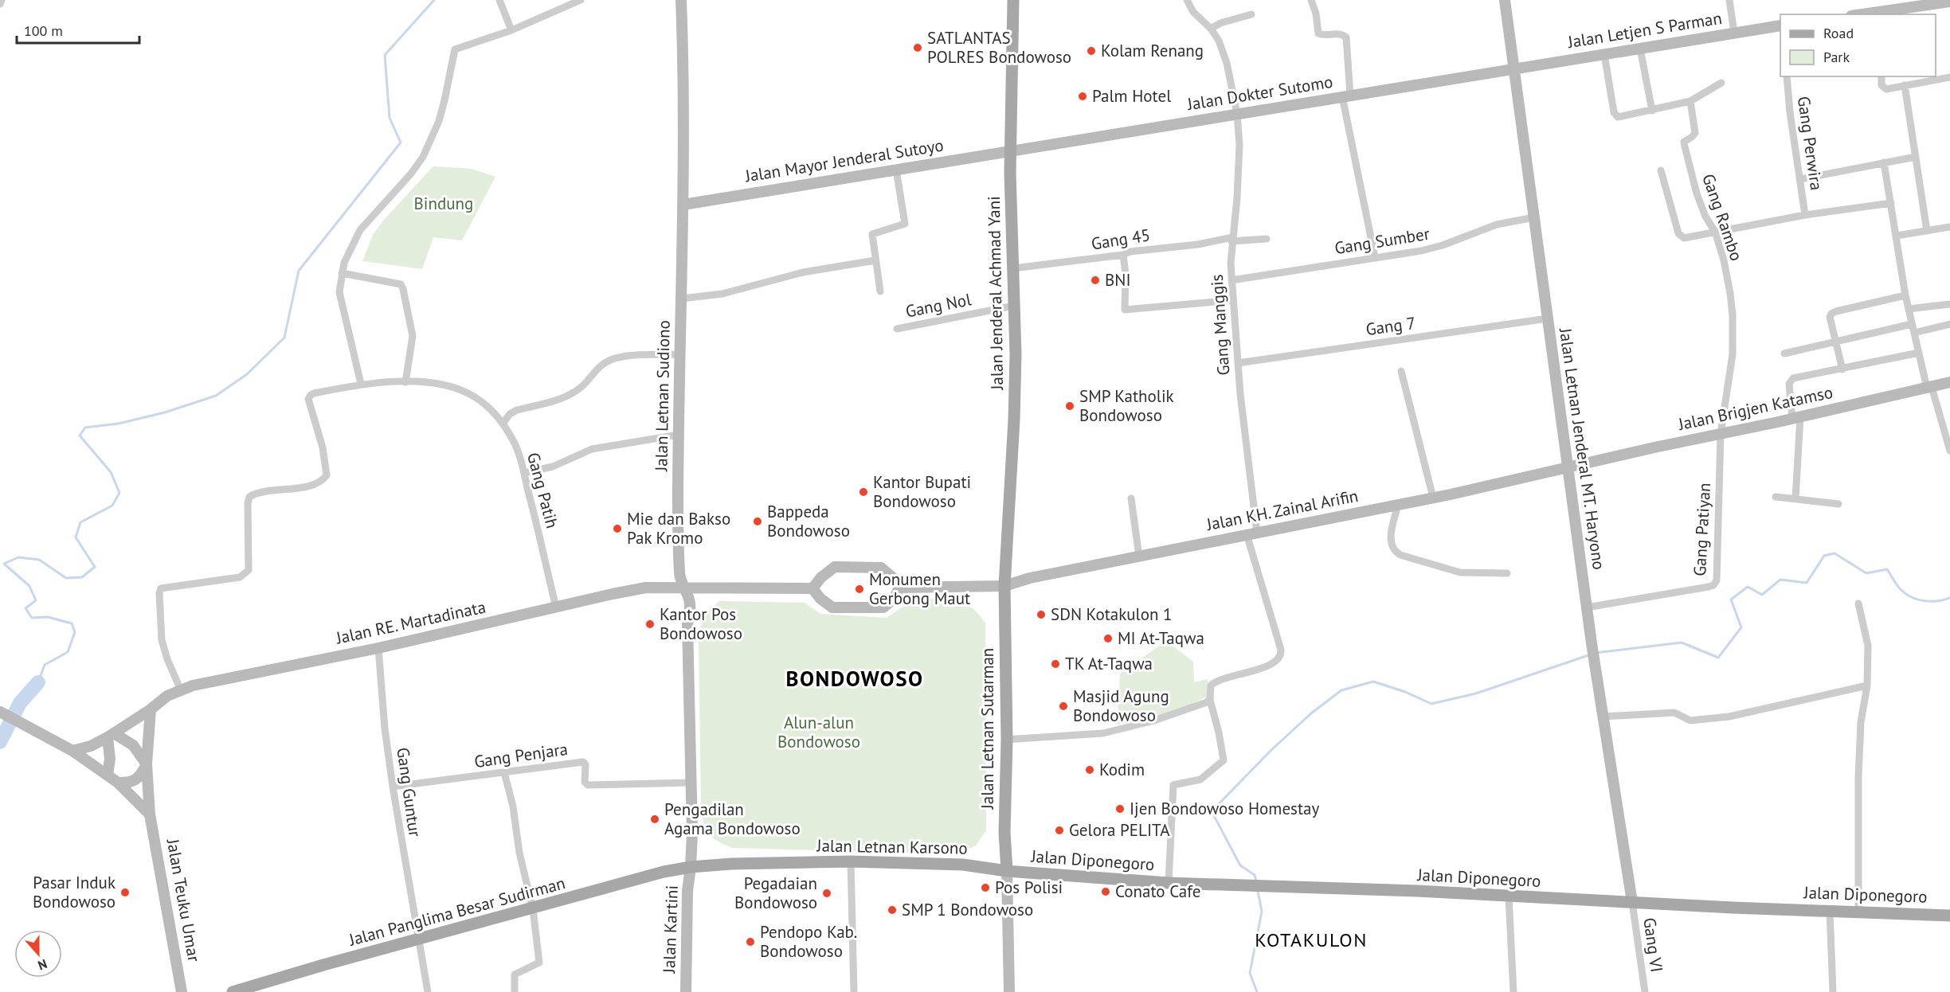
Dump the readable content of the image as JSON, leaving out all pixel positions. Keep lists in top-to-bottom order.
{
  "streets": {
    "main road": [
      "Jalan Letjen S Parman",
      "Jalan Dokter Sutomo",
      "Jalan Mayor Jenderal Sutoyo",
      "Jalan Jenderal Achmad Yani",
      "Jalan Letnan Sudiono",
      "Jalan Brigjen Katamso",
      "Jalan Letnan Jenderal MT. Haryono",
      "Jalan KH. Zainal Arifin",
      "Jalan RE. Martadinata",
      "Jalan Letnan Sutarman",
      "Jalan Letnan Karsono",
      "Jalan Diponegoro",
      "Jalan Teuku Umar",
      "Jalan Panglima Besar Sudirman",
      "Jalan Kartini"
    ],
    "street": [
      "Gang Perwira",
      "Gang Rambo",
      "Gang 45",
      "Gang Sumber",
      "Gang Nol",
      "Gang Manggis",
      "Gang 7",
      "Gang Patih",
      "Gang Patiyan",
      "Gang Penjara",
      "Gang Guntur",
      "Gang VI"
    ]
  },
  "crossings": [
    ["Jalan Letjen S Parman", "Jalan Dokter Sutomo"],
    ["Jalan Letjen S Parman", "Jalan Letnan Jenderal MT. Haryono"],
    ["Jalan Dokter Sutomo", "Jalan Mayor Jenderal Sutoyo"],
    ["Jalan Dokter Sutomo", "Jalan Jenderal Achmad Yani"],
    ["Jalan Dokter Sutomo", "Gang Manggis"],
    ["Jalan Dokter Sutomo", "Jalan Letnan Jenderal MT. Haryono"],
    ["Jalan Mayor Jenderal Sutoyo", "Jalan Jenderal Achmad Yani"],
    ["Jalan Mayor Jenderal Sutoyo", "Jalan Letnan Sudiono"],
    ["Gang Rambo", "Jalan Brigjen Katamso"],
    ["Gang Rambo", "Gang Patiyan"],
    ["Gang 45", "Jalan Jenderal Achmad Yani"],
    ["Gang 45", "Gang Manggis"],
    ["Gang Sumber", "Gang Manggis"],
    ["Gang Sumber", "Jalan Letnan Jenderal MT. Haryono"],
    ["Jalan Jenderal Achmad Yani", "Gang Nol"],
    ["Jalan Jenderal Achmad Yani", "Jalan KH. Zainal Arifin"],
    ["Jalan Jenderal Achmad Yani", "Jalan Letnan Sutarman"],
    ["Gang Manggis", "Gang 7"],
    ["Gang Manggis", "Jalan KH. Zainal Arifin"],
    ["Gang 7", "Jalan Letnan Jenderal MT. Haryono"],
    ["Jalan Letnan Sudiono", "Jalan RE. Martadinata"],
    ["Jalan Letnan Sudiono", "Gang Penjara"],
    ["Jalan Letnan Sudiono", "Jalan Kartini"],
    ["Jalan Brigjen Katamso", "Jalan Letnan Jenderal MT. Haryono"],
    ["Jalan Brigjen Katamso", "Jalan KH. Zainal Arifin"],
    ["Jalan Brigjen Katamso", "Gang Patiyan"],
    ["Jalan Letnan Jenderal MT. Haryono", "Jalan KH. Zainal Arifin"],
    ["Jalan Letnan Jenderal MT. Haryono", "Gang Patiyan"],
    ["Jalan Letnan Jenderal MT. Haryono", "Jalan Diponegoro"],
    ["Jalan Letnan Jenderal MT. Haryono", "Gang VI"],
    ["Gang Patih", "Jalan RE. Martadinata"],
    ["Jalan KH. Zainal Arifin", "Jalan Letnan Sutarman"],
    ["Jalan RE. Martadinata", "Gang Guntur"],
    ["Jalan RE. Martadinata", "Jalan Teuku Umar"],
    ["Jalan Letnan Sutarman", "Jalan Letnan Karsono"],
    ["Jalan Letnan Sutarman", "Jalan Diponegoro"],
    ["Gang Penjara", "Gang Guntur"],
    ["Gang Penjara", "Jalan Kartini"],
    ["Gang Guntur", "Jalan Panglima Besar Sudirman"],
    ["Jalan Letnan Karsono", "Jalan Diponegoro"],
    ["Jalan Letnan Karsono", "Jalan Panglima Besar Sudirman"],
    ["Jalan Letnan Karsono", "Jalan Kartini"],
    ["Jalan Diponegoro", "Gang VI"],
    ["Jalan Panglima Besar Sudirman", "Jalan Kartini"]
  ],
  "districts": ["BONDOWOSO", "KOTAKULON"],
  "parks": ["Bindung", "Alun-alun Bondowoso"],
  "places": [
    "SATLANTAS POLRES Bondowoso",
    "Kolam Renang",
    "Palm Hotel",
    "BNI",
    "SMP Katholik Bondowoso",
    "Kantor Bupati Bondowoso",
    "Bappeda Bondowoso",
    "Mie dan Bakso Pak Kromo",
    "Monumen Gerbong Maut",
    "SDN Kotakulon 1",
    "Kantor Pos Bondowoso",
    "MI At-Taqwa",
    "TK At-Taqwa",
    "Masjid Agung Bondowoso",
    "Kodim",
    "Ijen Bondowoso Homestay",
    "Pengadilan Agama Bondowoso",
    "Gelora PELITA",
    "Pos Polisi",
    "Conato Cafe",
    "Pasar Induk Bondowoso",
    "Pegadaian Bondowoso",
    "SMP 1 Bondowoso",
    "Pendopo Kab. Bondowoso"
  ],
  "legend": ["Road", "Park"],
  "scale_bar": "100 m",
  "north": "bottom"
}
